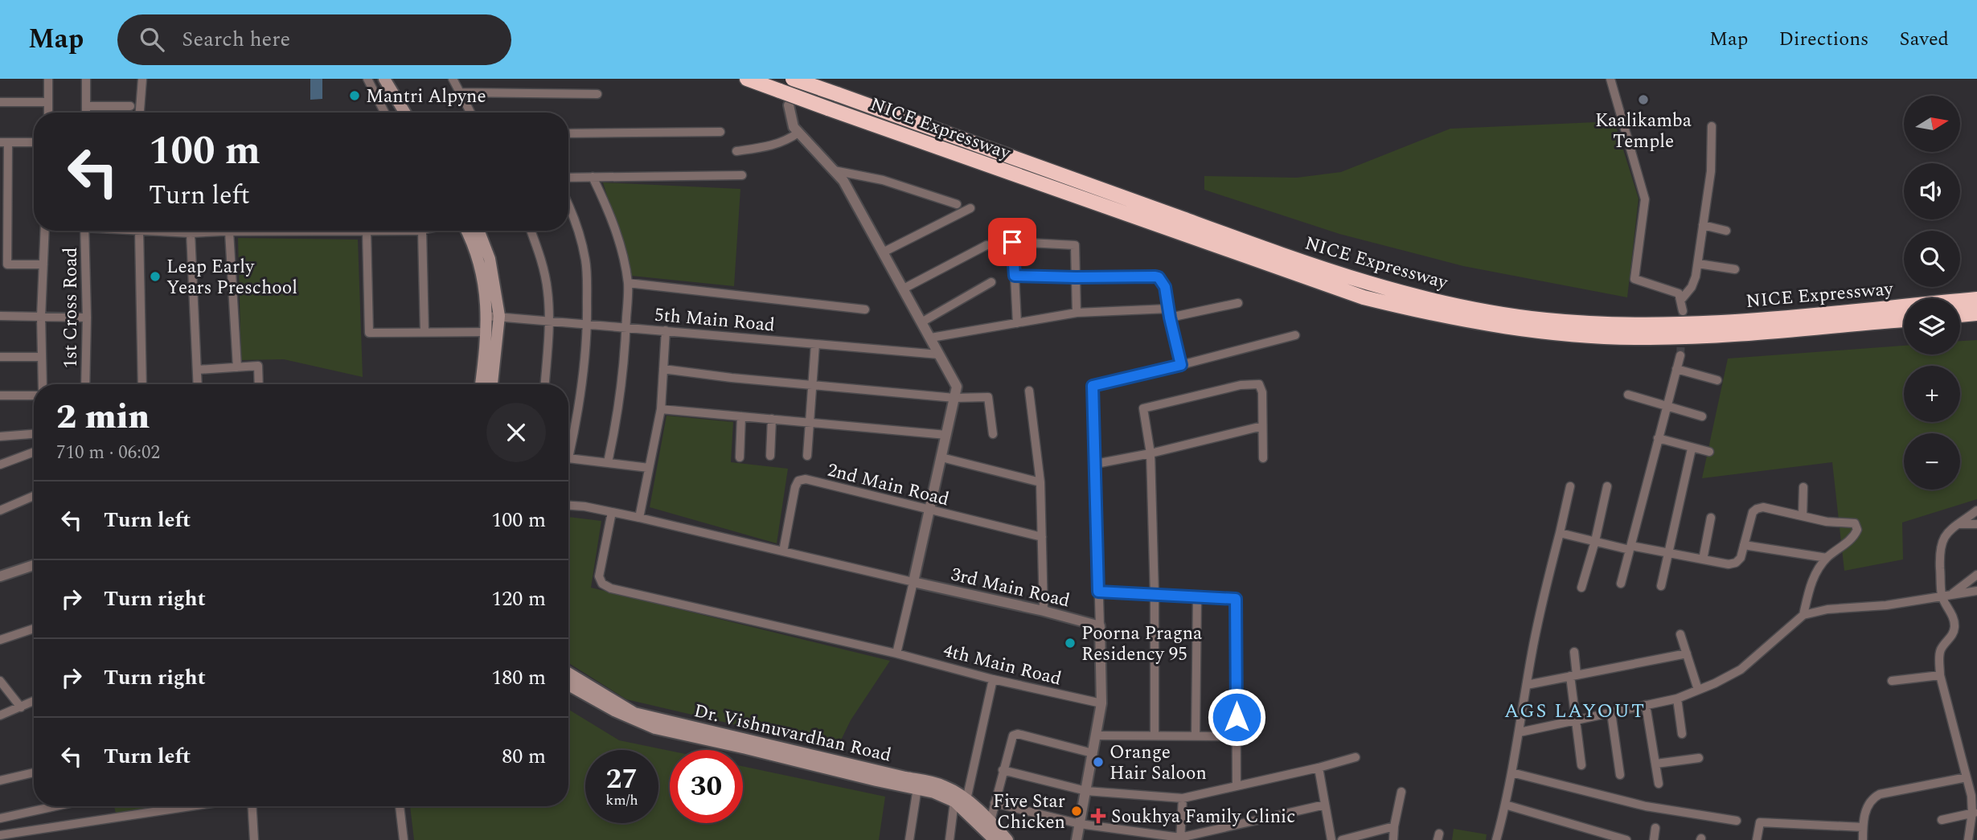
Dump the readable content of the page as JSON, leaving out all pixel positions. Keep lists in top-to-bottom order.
{
  "streets": {
    "highway": ["NICE Expressway"],
    "main road": ["Dr. Vishnuvardhan Road"],
    "street": [
      "1st Cross Road",
      "5th Main Road",
      "2nd Main Road",
      "3rd Main Road",
      "4th Main Road"
    ]
  },
  "districts": ["AGS LAYOUT"],
  "places": {
    "other": [
      "Mantri Alpyne",
      "Kaalikamba Temple",
      "Leap Early Years Preschool",
      "Poorna Pragna Residency 95",
      "Orange Hair Saloon",
      "Five Star Chicken"
    ],
    "health": ["Soukhya Family Clinic"]
  },
  "north": "right",
  "page": {
    "header": "Map",
    "search": "Search here",
    "nav": ["Map", "Directions", "Saved"],
    "map_buttons": ["+", "−"],
    "turn": ["100 m", "Turn left"],
    "heading": ["2 min", "710 m · 06:02"],
    "list": [
      {
        "name": "Turn left",
        "value": "100 m"
      },
      {
        "name": "Turn right",
        "value": "120 m"
      },
      {
        "name": "Turn right",
        "value": "180 m"
      },
      {
        "name": "Turn left",
        "value": "80 m"
      }
    ],
    "speed": "27 km/h",
    "limit": "30"
  }
}
